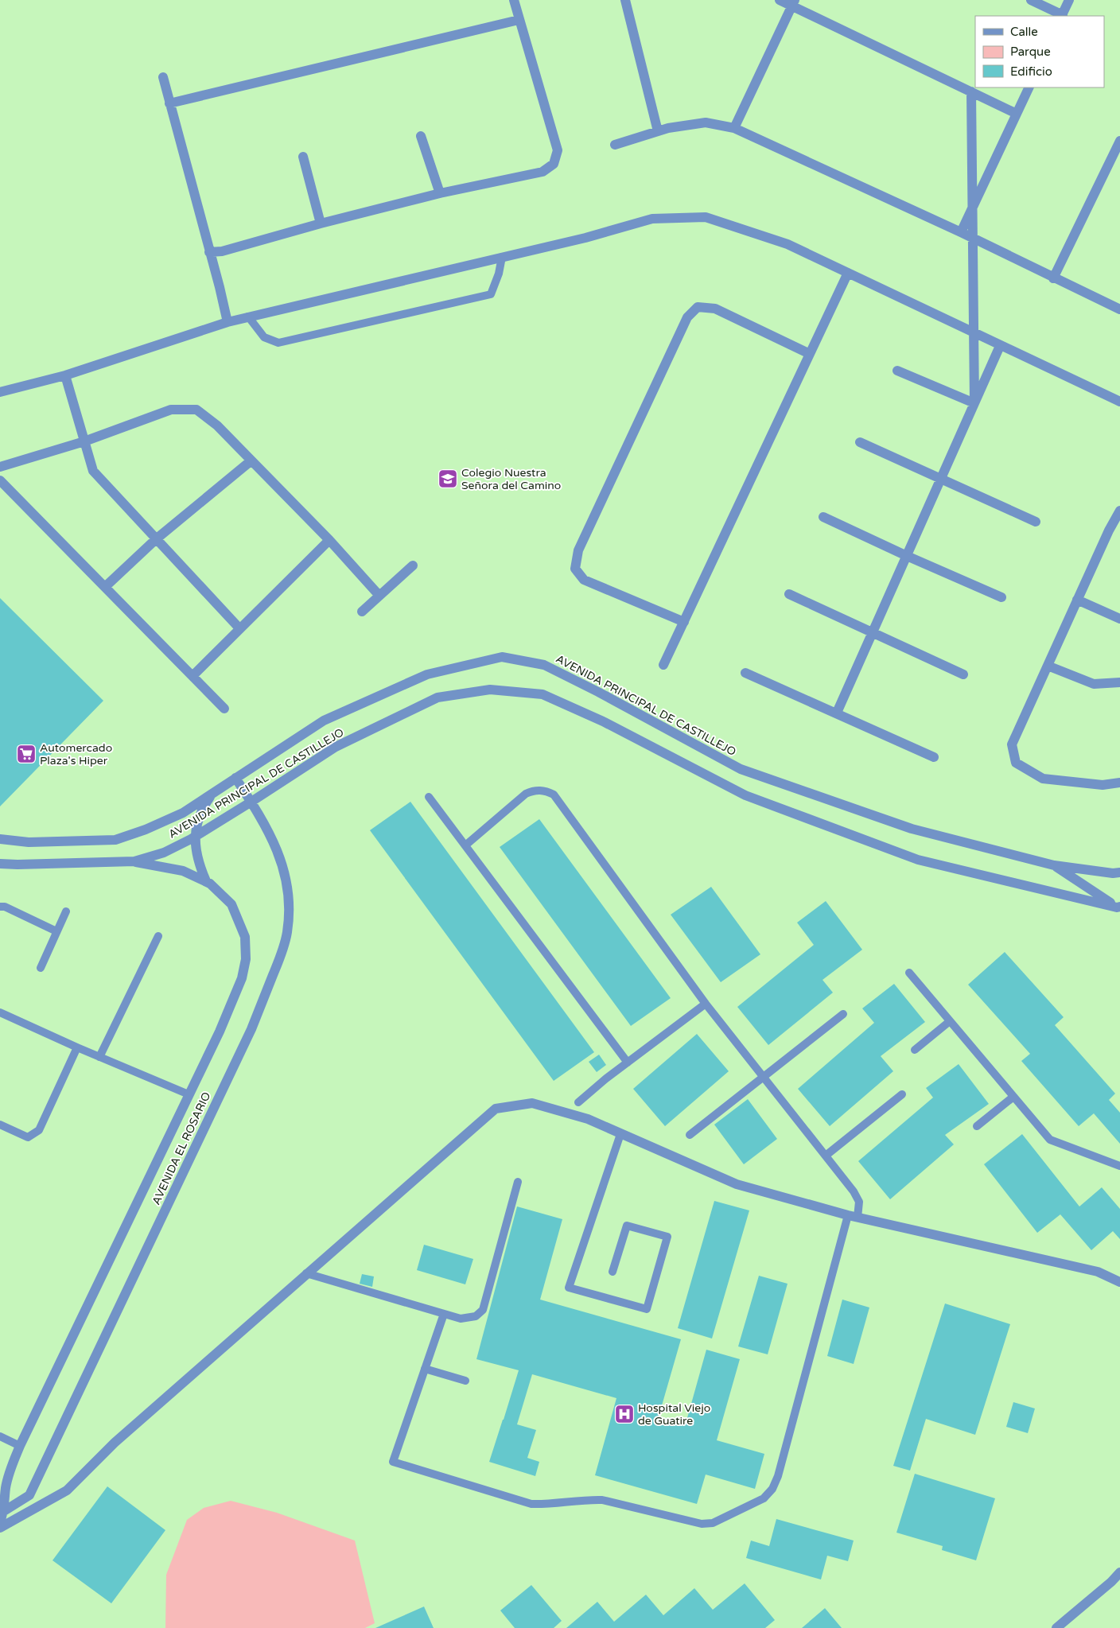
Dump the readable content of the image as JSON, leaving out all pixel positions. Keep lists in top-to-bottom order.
{
  "streets": {
    "street": ["AVENIDA PRINCIPAL DE CASTILLEJO", "AVENIDA EL ROSARIO"]
  },
  "crossings": [
    ["AVENIDA PRINCIPAL DE CASTILLEJO", "AVENIDA EL ROSARIO"]
  ],
  "places": {
    "school or university": ["Colegio Nuestra Señora del Camino"],
    "supermarket": ["Automercado Plaza's Hiper"],
    "hospital": ["Hospital Viejo de Guatire"]
  },
  "legend": ["Calle", "Parque", "Edificio"]
}
